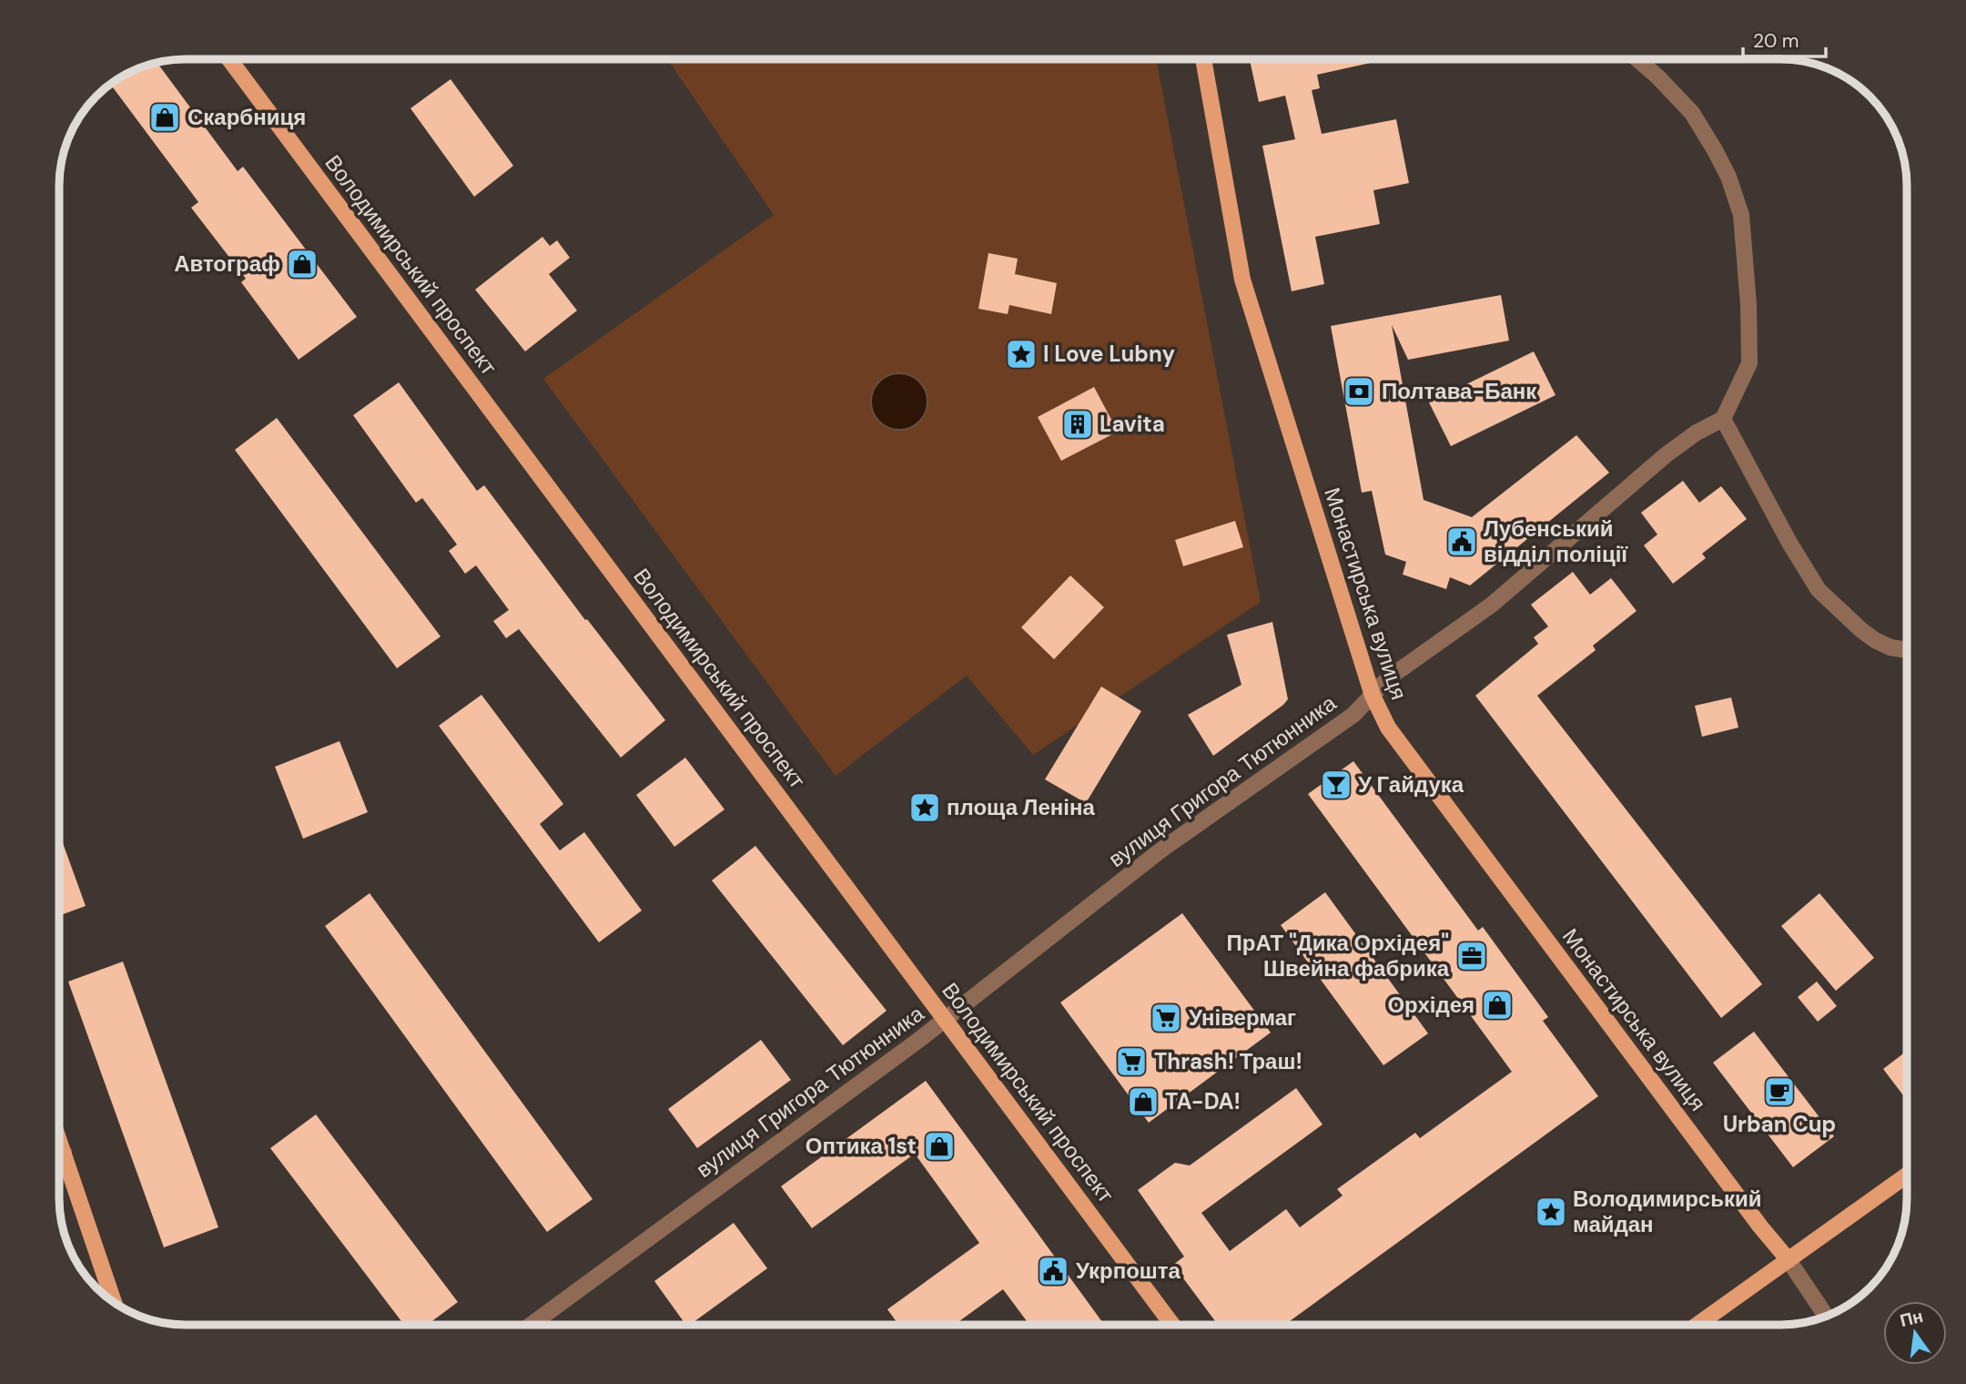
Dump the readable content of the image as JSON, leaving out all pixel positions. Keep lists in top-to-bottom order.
{
  "streets": {
    "main road": ["Володимирський проспект", "Монастирська вулиця"],
    "street": ["вулиця Григора Тютюнника"]
  },
  "crossings": [
    ["Володимирський проспект", "вулиця Григора Тютюнника"],
    ["Монастирська вулиця", "вулиця Григора Тютюнника"]
  ],
  "places": {
    "shop": [
      "Скарбниця",
      "Автограф",
      "Орхідея",
      "TA-DA!",
      "Оптика 1st"
    ],
    "place": ["I Love Lubny", "площа Леніна", "Володимирський майдан"],
    "bank": ["Полтава-Банк"],
    "building": ["Lavita"],
    "public building": ["Лубенський відділ поліції", "Укрпошта"],
    "bar": ["У Гайдука"],
    "office": ["ПрАТ \"Дика Орхідея\" Швейна фабрика"],
    "supermarket": ["Універмаг", "Thrash! Траш!"],
    "cafe": ["Urban Cup"]
  },
  "scale_bar": "20 m",
  "north": "top"
}
